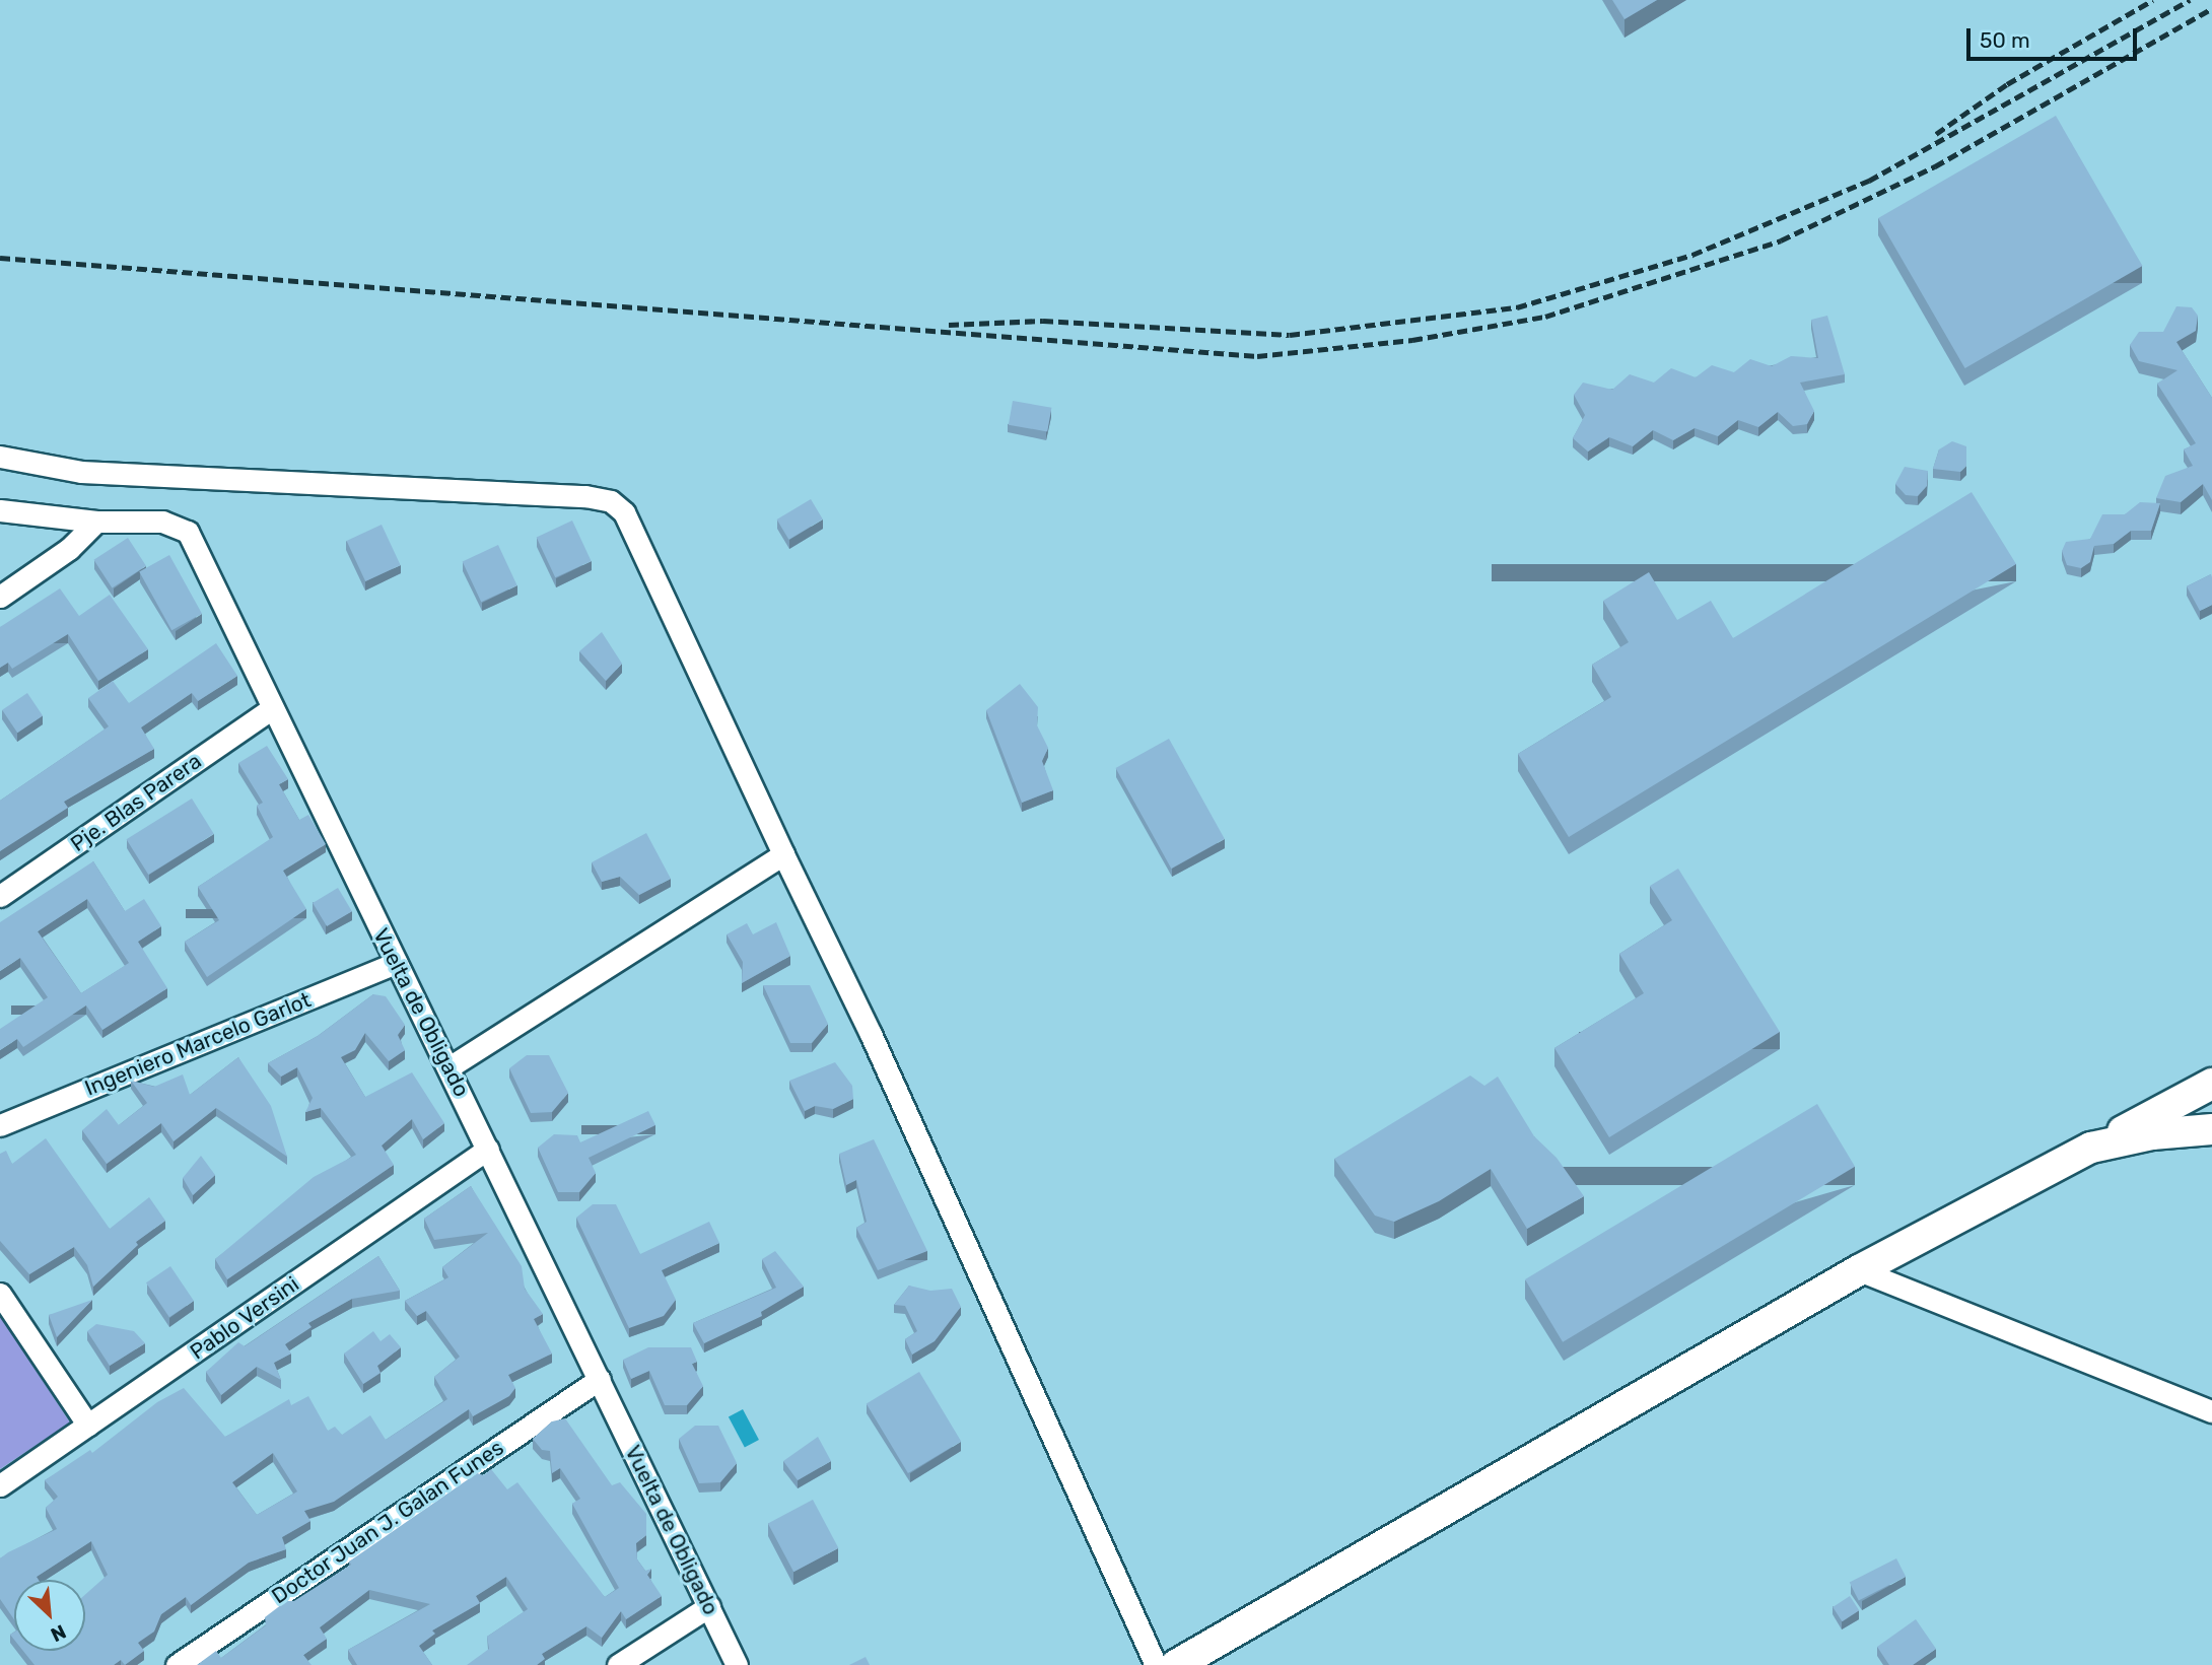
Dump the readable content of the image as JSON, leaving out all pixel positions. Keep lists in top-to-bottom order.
{
  "streets": {
    "street": [
      "Pje. Blas Parera",
      "Vuelta de Obligado",
      "Ingeniero Marcelo Garlot",
      "Pablo Versini",
      "Doctor Juan J. Galan Funes"
    ]
  },
  "crossings": [
    ["Pje. Blas Parera", "Vuelta de Obligado"],
    ["Vuelta de Obligado", "Ingeniero Marcelo Garlot"],
    ["Vuelta de Obligado", "Pablo Versini"],
    ["Vuelta de Obligado", "Doctor Juan J. Galan Funes"]
  ],
  "scale_bar": "50 m",
  "north": "bottom right"
}
